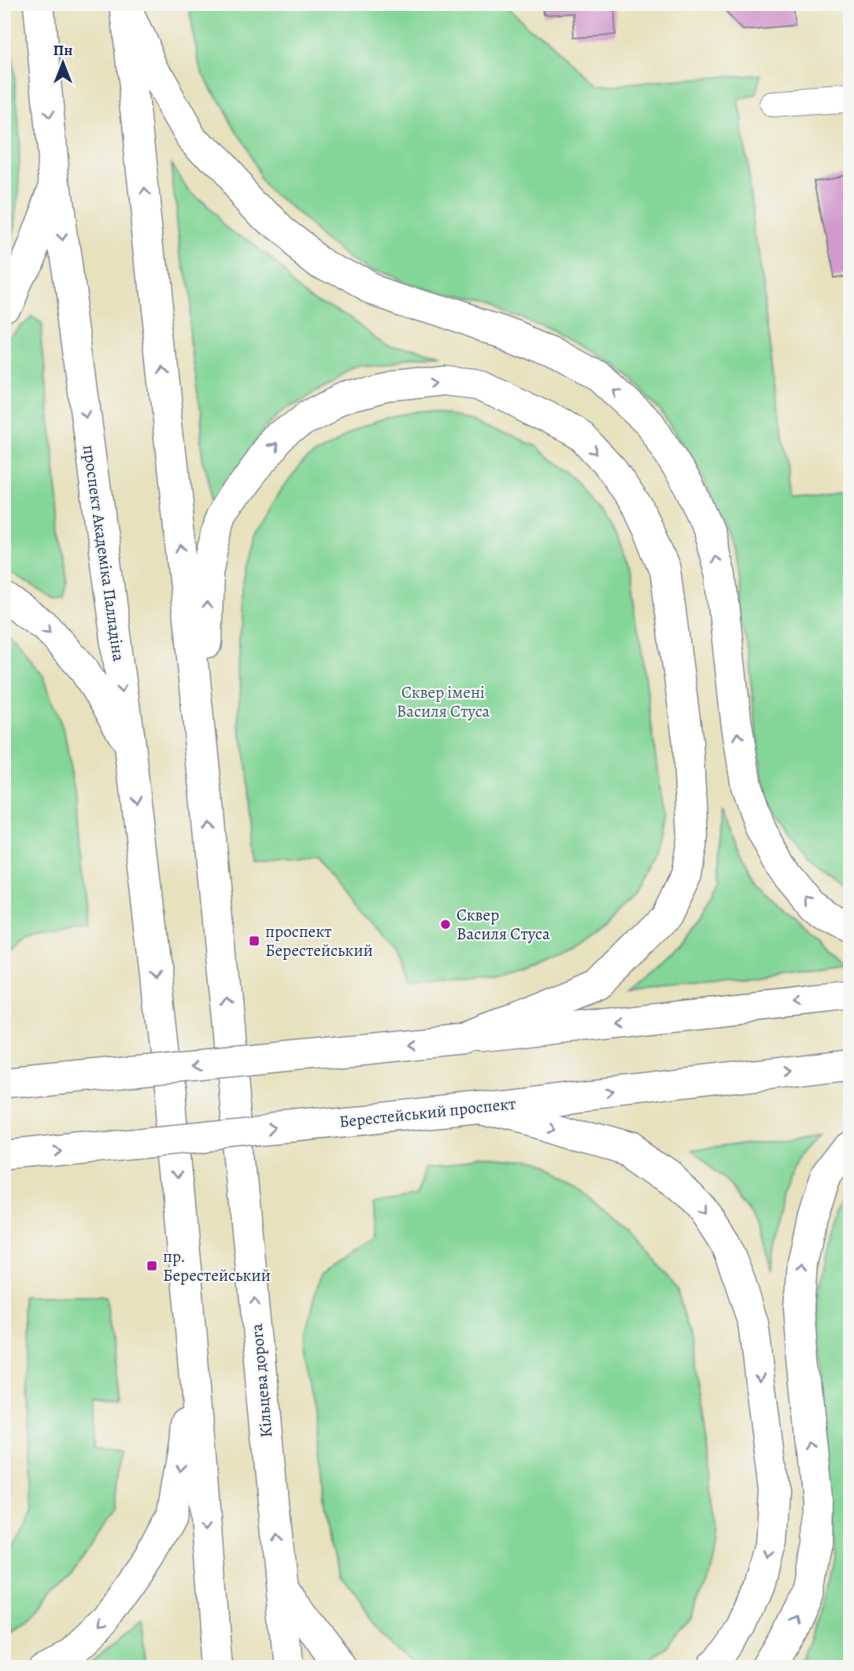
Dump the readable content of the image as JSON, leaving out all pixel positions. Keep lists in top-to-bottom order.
{
  "streets": {
    "main road": ["проспект Академіка Палладіна", "Берестейський проспект", "Кільцева дорога"]
  },
  "parks": ["Сквер імені Василя Стуса"],
  "places": {
    "other": ["Сквер Василя Стуса"],
    "transit": ["проспект Берестейський", "пр. Берестейський"]
  },
  "north": "top"
}
